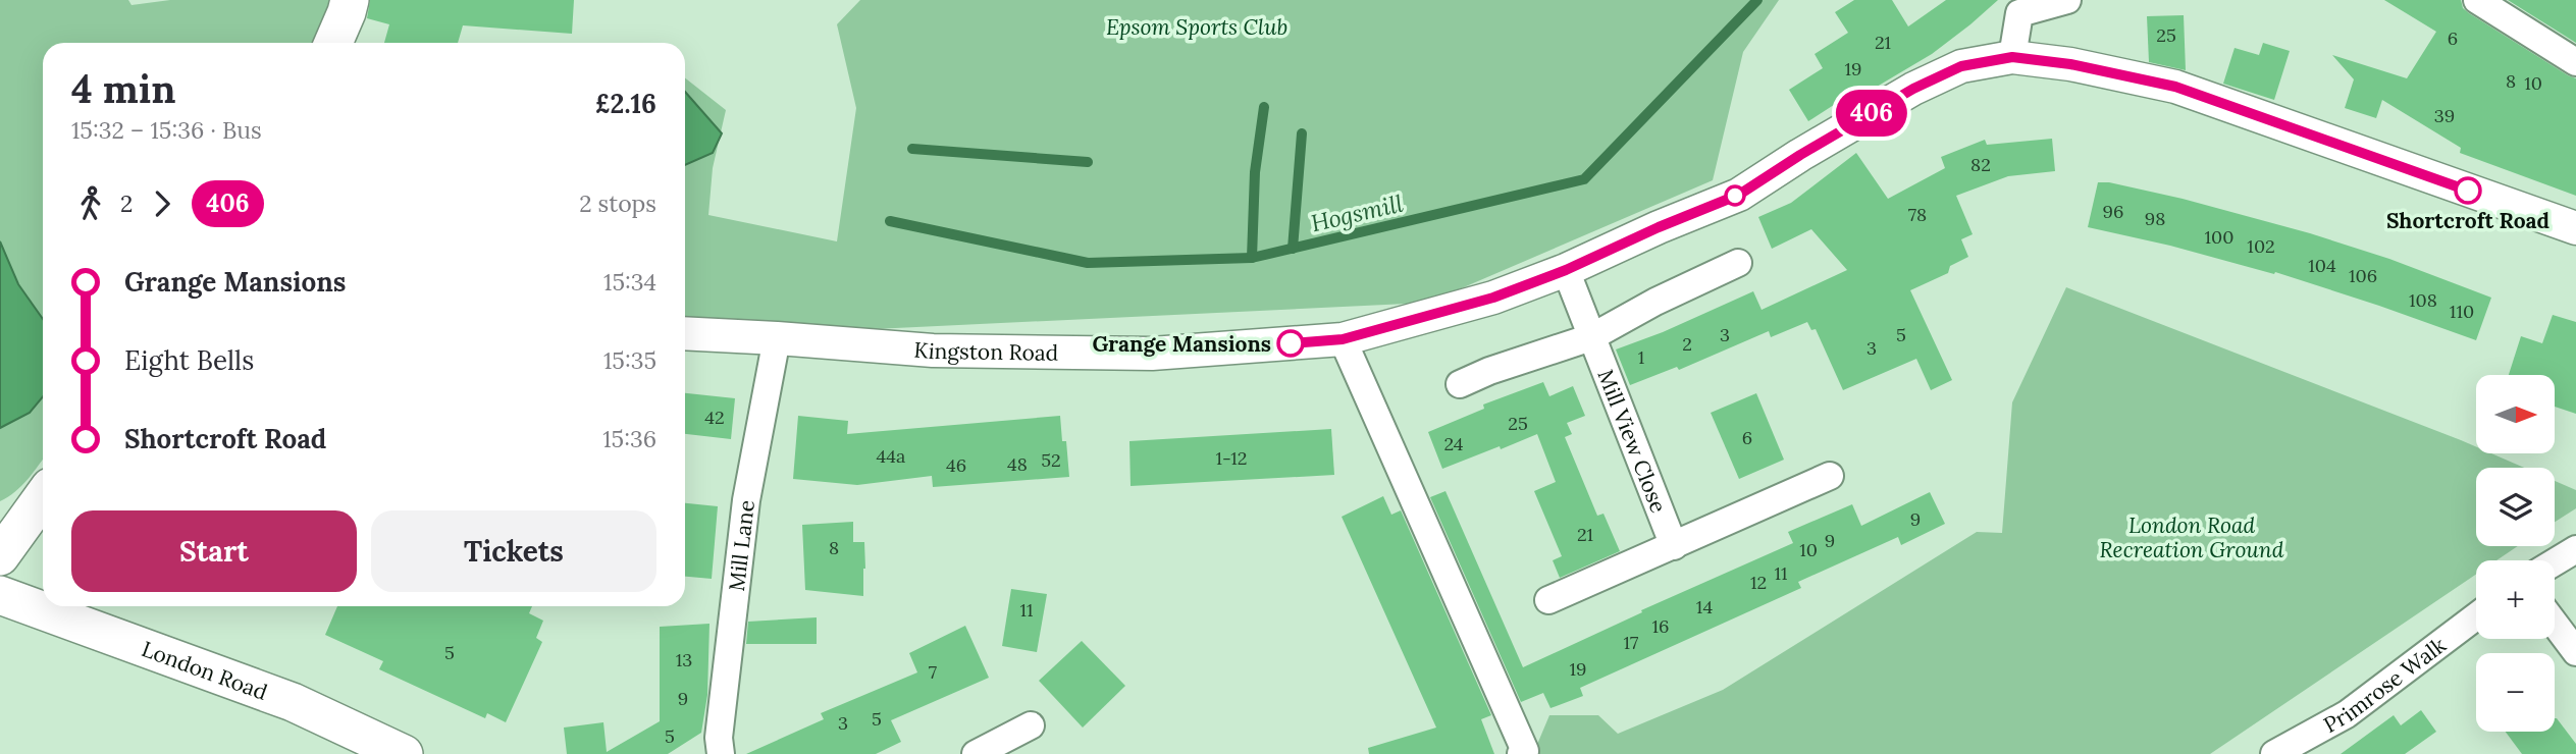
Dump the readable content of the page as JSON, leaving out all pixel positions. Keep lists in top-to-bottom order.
{
  "streets": {
    "main road": ["London Road"],
    "street": [
      "Kingston Road",
      "Mill View Close",
      "Mill Lane",
      "Primrose Walk"
    ]
  },
  "crossings": [
    ["Kingston Road", "Mill View Close"],
    ["Kingston Road", "Mill Lane"]
  ],
  "water": ["Hogsmill"],
  "parks": ["Epsom Sports Club", "London Road Recreation Ground"],
  "places": ["Shortcroft Road", "Grange Mansions"],
  "lines": ["bus line 406"],
  "house_numbers": [
    "25",
    "6",
    "21",
    "19",
    "8",
    "10",
    "39",
    "82",
    "96",
    "78",
    "98",
    "100",
    "102",
    "104",
    "106",
    "108",
    "110",
    "3",
    "5",
    "2",
    "3",
    "1",
    "42",
    "25",
    "6",
    "24",
    "44a",
    "1-12",
    "52",
    "48",
    "46",
    "9",
    "21",
    "9",
    "8",
    "10",
    "11",
    "12",
    "14",
    "11",
    "16",
    "17",
    "5",
    "13",
    "19",
    "7",
    "9",
    "5",
    "3",
    "5"
  ],
  "north": "right",
  "page": {
    "on_map": "406",
    "heading": ["4 min", "15:32 – 15:36 · Bus", "£2.16"],
    "legs": ["2", "406", "2 stops"],
    "list": [
      {
        "name": "Grange Mansions",
        "value": "15:34"
      },
      {
        "name": "Eight Bells",
        "value": "15:35"
      },
      {
        "name": "Shortcroft Road",
        "value": "15:36"
      }
    ],
    "map_buttons": ["+", "−"],
    "buttons": ["Start", "Tickets"]
  }
}
